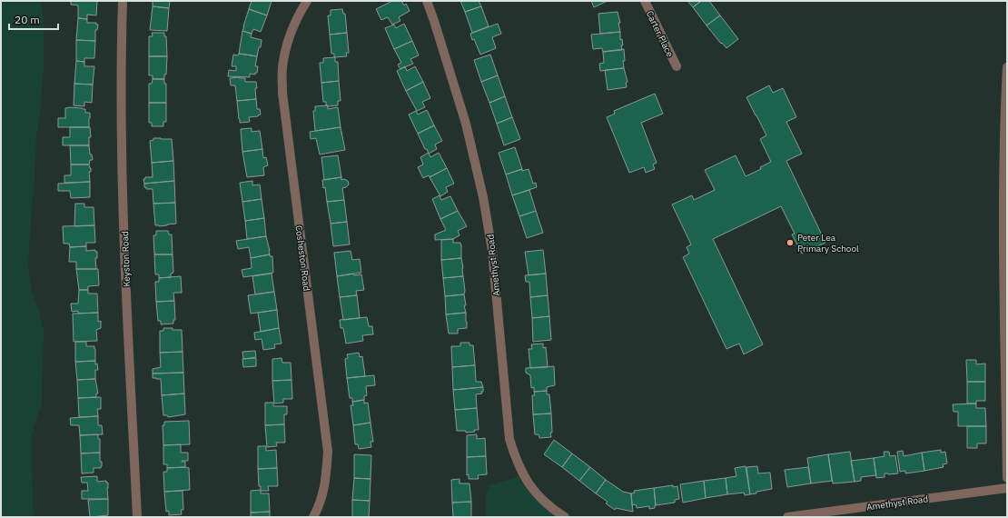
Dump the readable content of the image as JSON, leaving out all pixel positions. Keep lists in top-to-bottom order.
{
  "streets": {
    "street": [
      "Carter Place",
      "Cosheston Road",
      "Keyston Road",
      "Amethyst Road"
    ]
  },
  "places": ["Peter Lea Primary School"],
  "scale_bar": "20 m"
}
